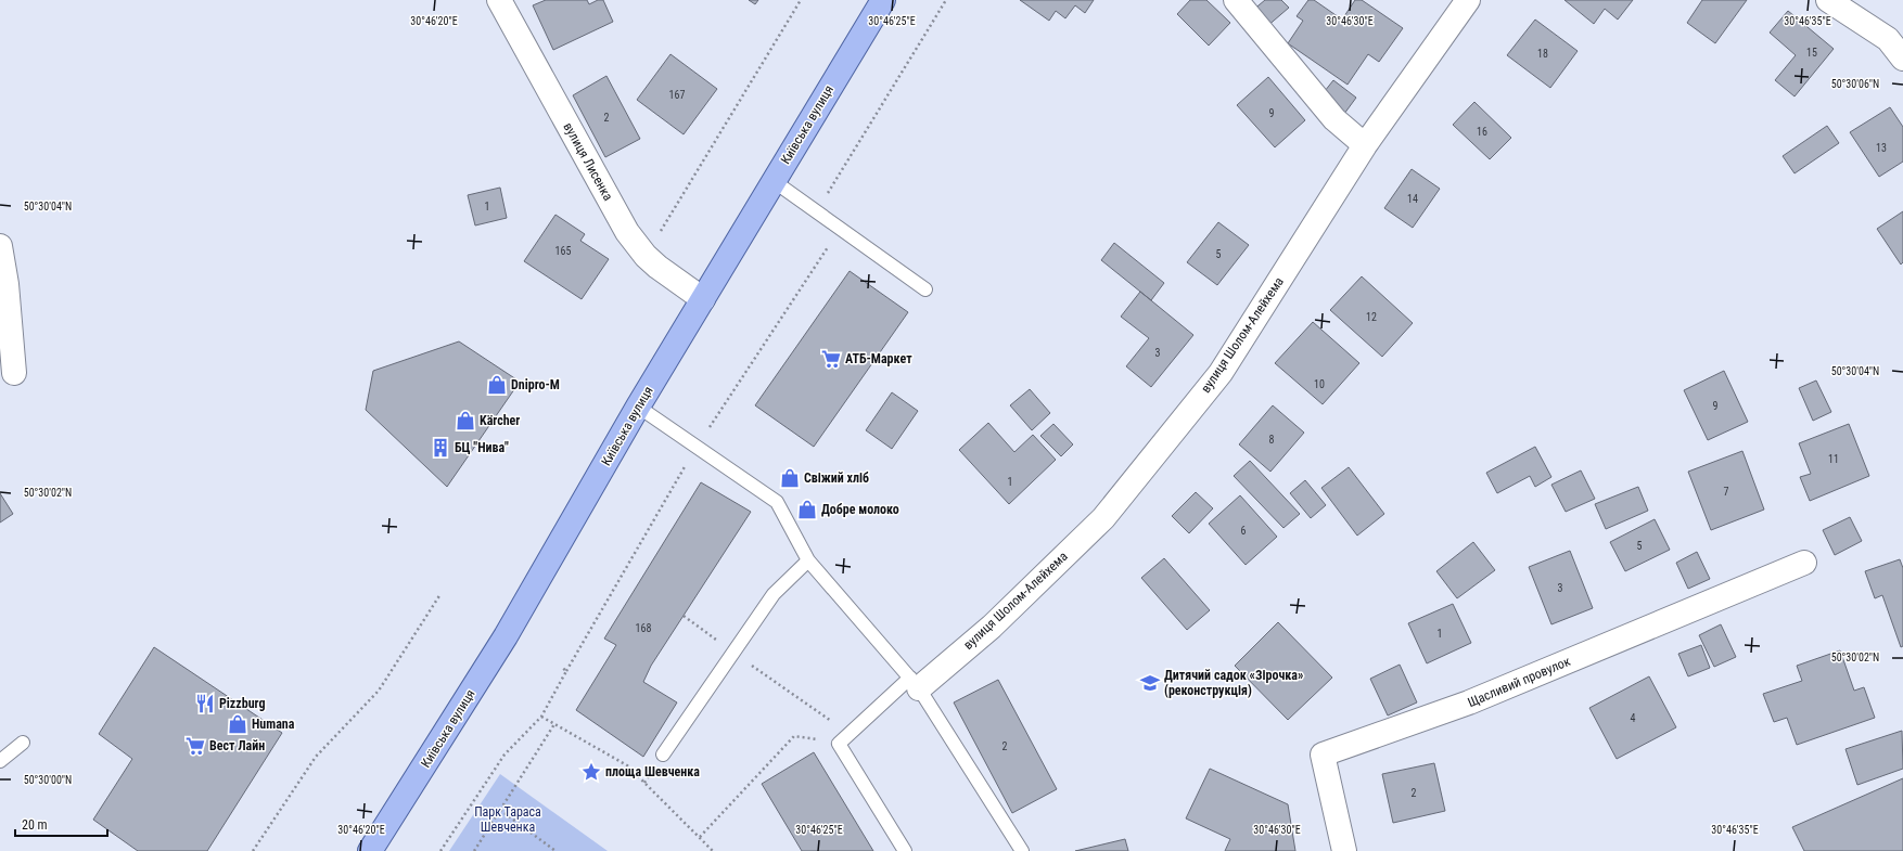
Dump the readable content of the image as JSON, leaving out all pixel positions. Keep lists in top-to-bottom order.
{
  "streets": {
    "main road": ["Київська вулиця"],
    "street": ["вулиця Лисенка", "вулиця Шолом-Алейхема", "Щасливий провулок"]
  },
  "crossings": [
    ["Київська вулиця", "вулиця Лисенка"]
  ],
  "parks": ["Парк Тараса Шевченка"],
  "places": {
    "supermarket": ["АТБ-Маркет", "Вест Лайн"],
    "shop": [
      "Dnipro-M",
      "Kärcher",
      "Свіжий хліб",
      "Добре молоко",
      "Humana"
    ],
    "building": ["БЦ \"Нива\""],
    "school or university": ["Дитячий садок «Зірочка» (реконструкція)"],
    "restaurant": ["Pizzburg"],
    "place": ["площа Шевченка"]
  },
  "house_numbers": [
    "15",
    "18",
    "167",
    "9",
    "2",
    "16",
    "13",
    "14",
    "1",
    "165",
    "5",
    "12",
    "3",
    "10",
    "9",
    "8",
    "11",
    "1",
    "7",
    "6",
    "5",
    "3",
    "168",
    "1",
    "4",
    "2",
    "2"
  ],
  "scale_bar": "20 m",
  "coordinates": [
    "30°46'20\"E",
    "30°46'25\"E",
    "30°46'30\"E",
    "30°46'35\"E",
    "50°30'06\"N",
    "50°30'04\"N",
    "50°30'02\"N",
    "50°30'00\"N"
  ]
}
